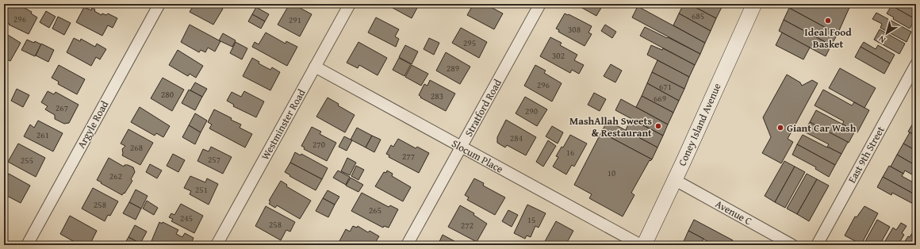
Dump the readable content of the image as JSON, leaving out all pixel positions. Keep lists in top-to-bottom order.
{
  "streets": {
    "main road": ["Coney Island Avenue"],
    "street": [
      "Stratford Road",
      "Argyle Road",
      "Westminster Road",
      "East 9th Street",
      "Slocum Place",
      "Avenue C"
    ]
  },
  "crossings": [
    ["Stratford Road", "Slocum Place"],
    ["Westminster Road", "Slocum Place"],
    ["Coney Island Avenue", "Avenue C"]
  ],
  "places": ["Ideal Food Basket", "MashAllah Sweets & Restaurant", "Giant Car Wash"],
  "house_numbers": [
    "685",
    "296",
    "291",
    "308",
    "295",
    "302",
    "289",
    "296",
    "671",
    "280",
    "283",
    "669",
    "267",
    "290",
    "261",
    "284",
    "270",
    "268",
    "16",
    "277",
    "257",
    "255",
    "10",
    "262",
    "251",
    "258",
    "265",
    "245",
    "15",
    "258",
    "272"
  ],
  "north": "bottom left"
}
